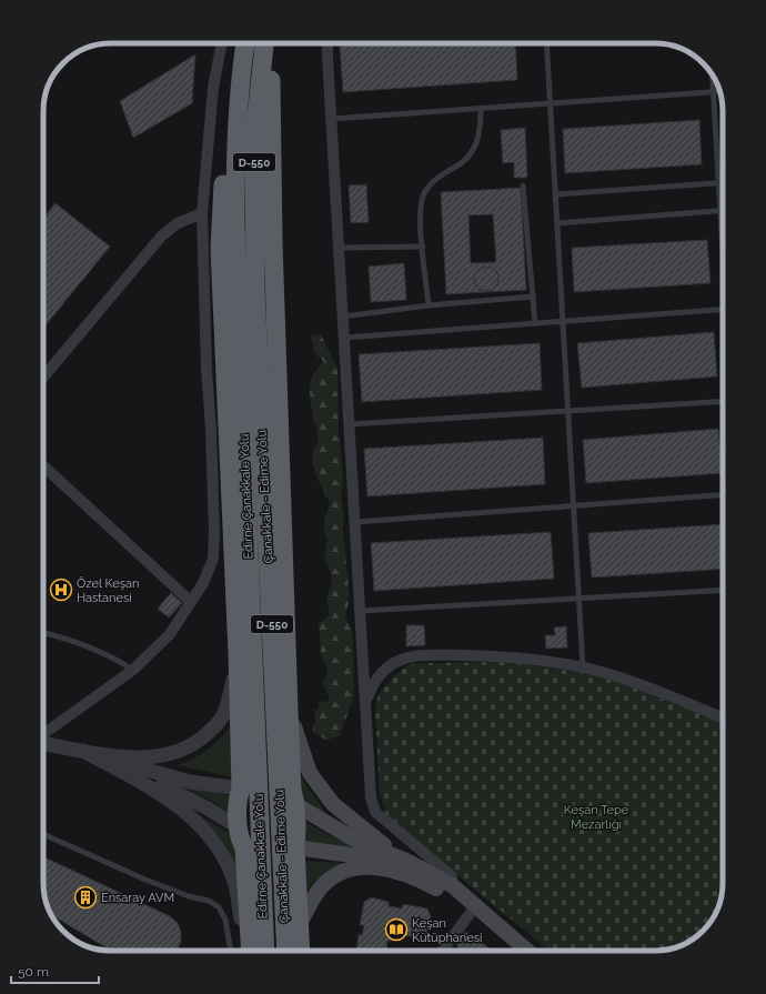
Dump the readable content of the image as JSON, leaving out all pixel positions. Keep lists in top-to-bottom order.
{
  "streets": {
    "highway": ["D-550", "Edirne Çanakkale Yolu", "Çanakkale - Edirne Yolu"]
  },
  "crossings": [
    ["Edirne Çanakkale Yolu", "Çanakkale - Edirne Yolu"]
  ],
  "parks": ["Keşan Tepe Mezarlığı"],
  "places": {
    "hospital": ["Özel Keşan Hastanesi"],
    "building": ["Ensaray AVM"],
    "library": ["Keşan Kütüphanesi"]
  },
  "scale_bar": "50 m"
}
